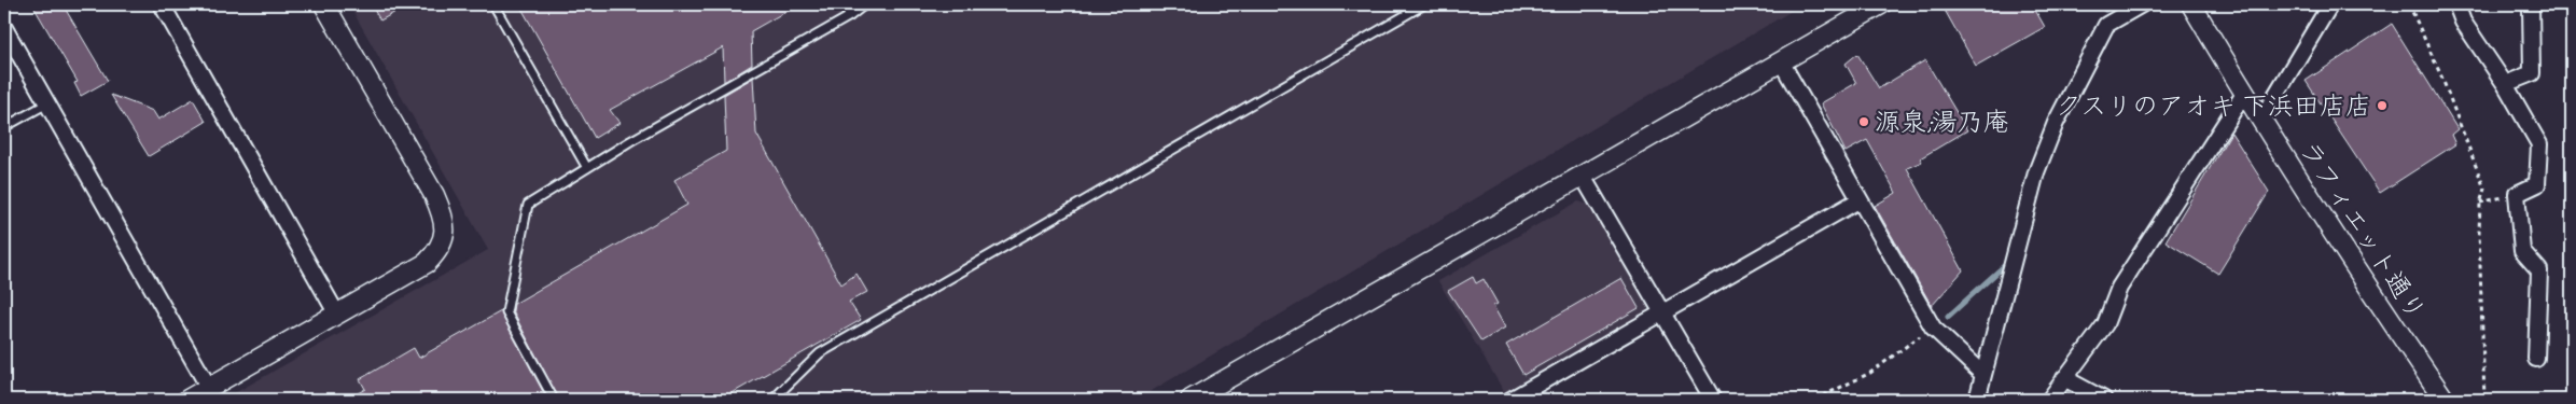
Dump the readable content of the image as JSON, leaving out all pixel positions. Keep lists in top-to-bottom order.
{
  "streets": {
    "street": ["ラフィエット通り"]
  },
  "places": ["クスリのアオキ 下浜田店店", "源泉;湯乃庵"]
}
